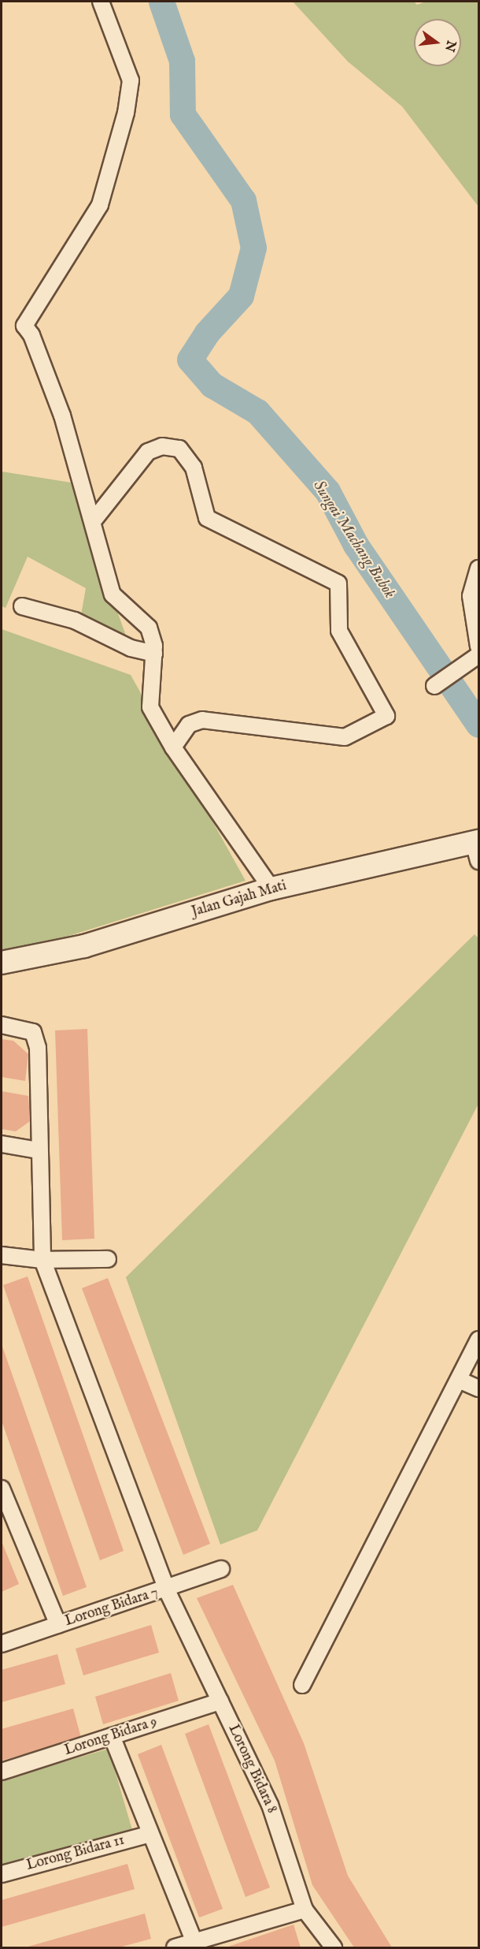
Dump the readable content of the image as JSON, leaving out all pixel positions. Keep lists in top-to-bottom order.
{
  "streets": {
    "main road": ["Jalan Gajah Mati"],
    "street": [
      "Lorong Bidara 7",
      "Lorong Bidara 9",
      "Lorong Bidara 8",
      "Lorong Bidara 11"
    ]
  },
  "crossings": [
    ["Lorong Bidara 7", "Lorong Bidara 8"],
    ["Lorong Bidara 9", "Lorong Bidara 8"]
  ],
  "water": ["Sungai Machang Bubok"],
  "north": "right"
}
